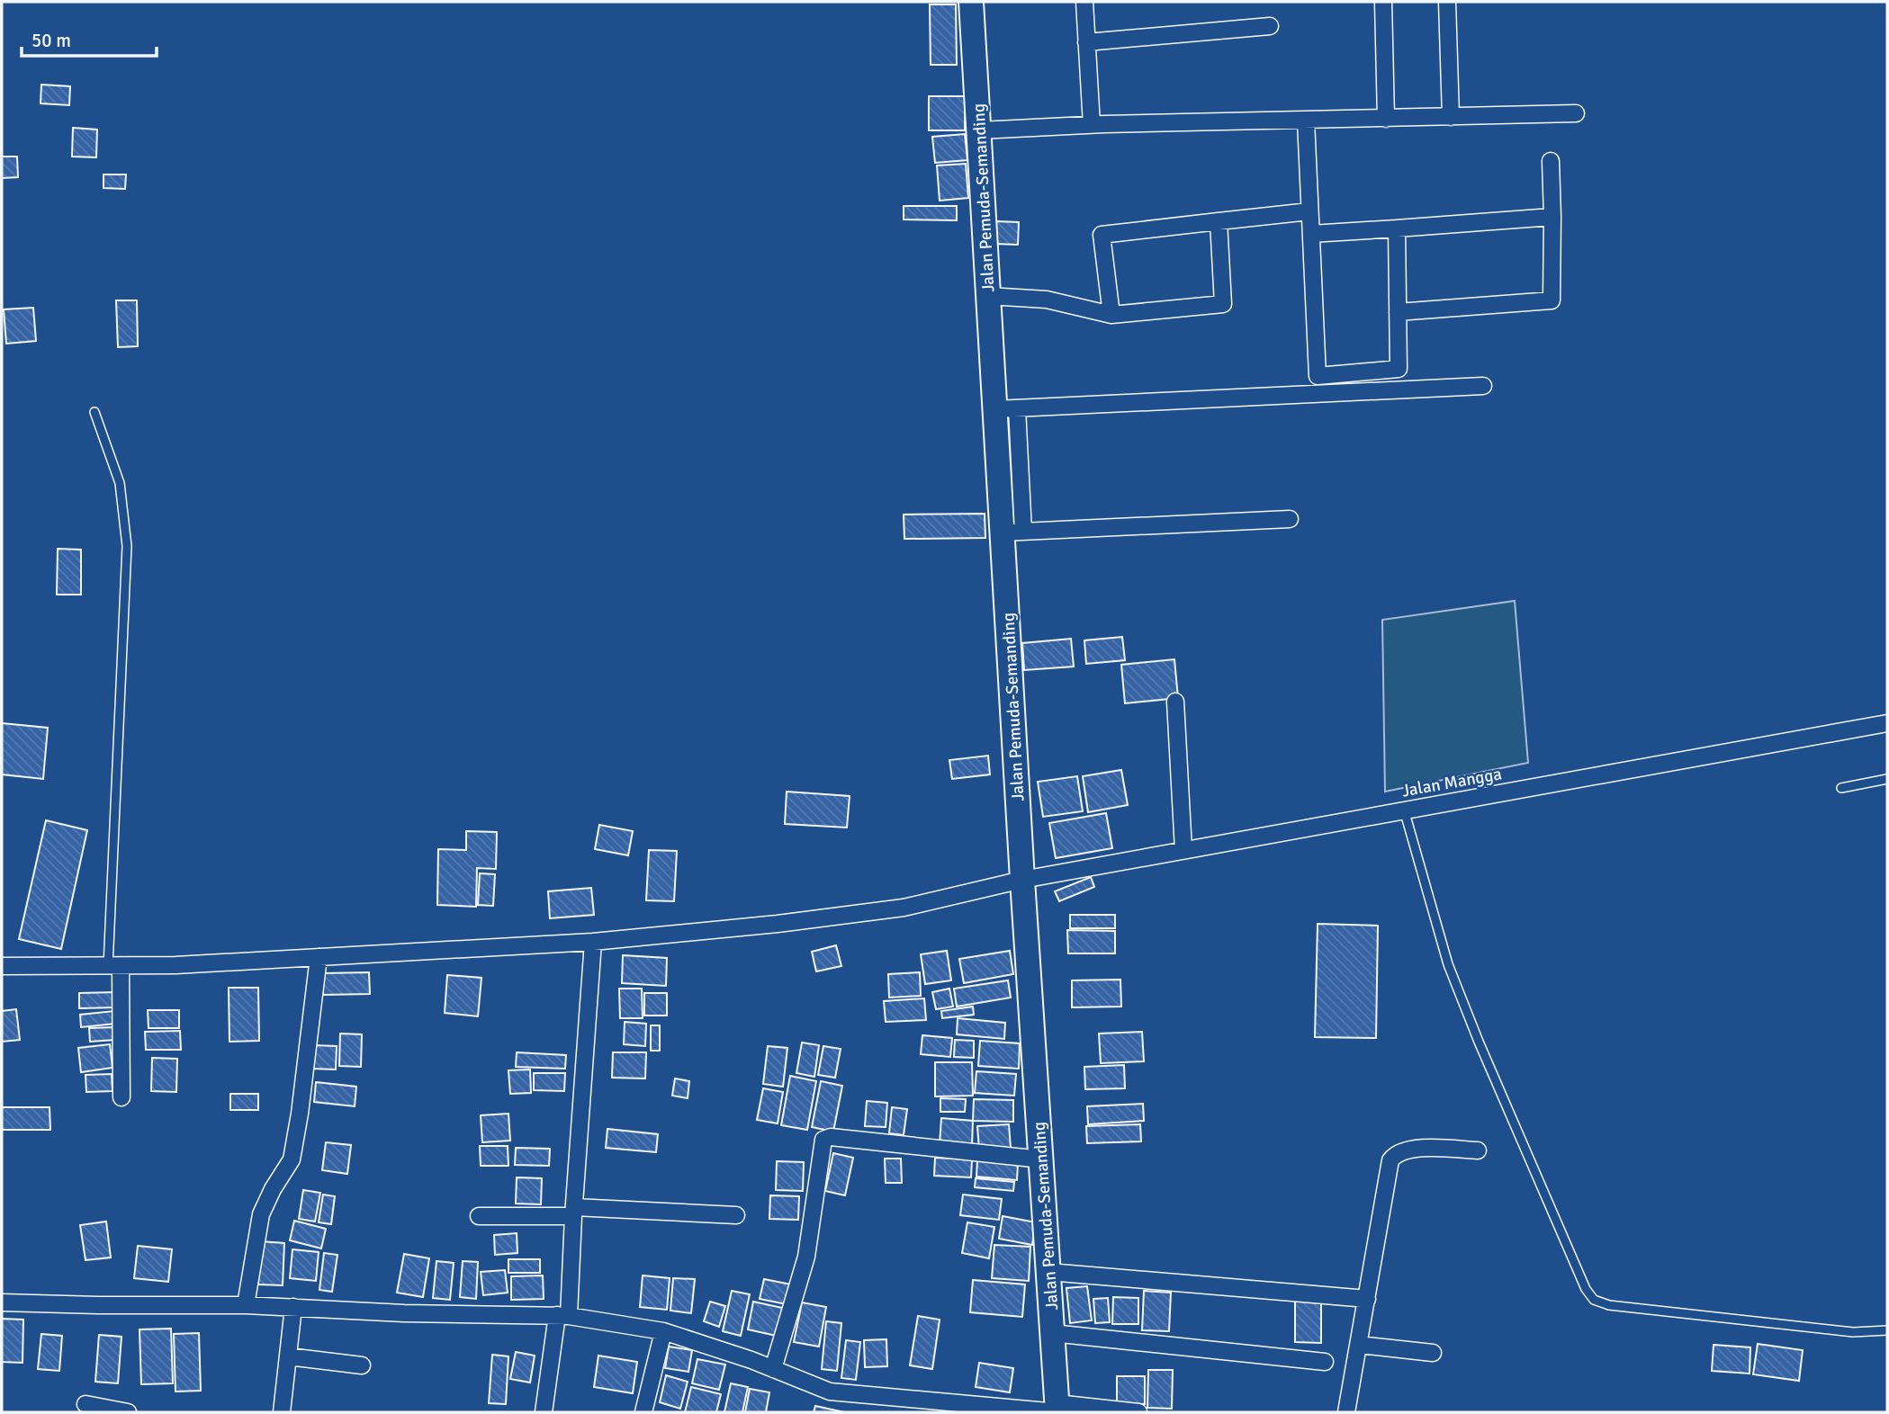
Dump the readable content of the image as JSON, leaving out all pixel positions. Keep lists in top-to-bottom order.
{
  "streets": {
    "main road": ["Jalan Pemuda-Semanding"],
    "street": ["Jalan Mangga"]
  },
  "crossings": [
    ["Jalan Pemuda-Semanding", "Jalan Mangga"]
  ],
  "scale_bar": "50 m"
}
